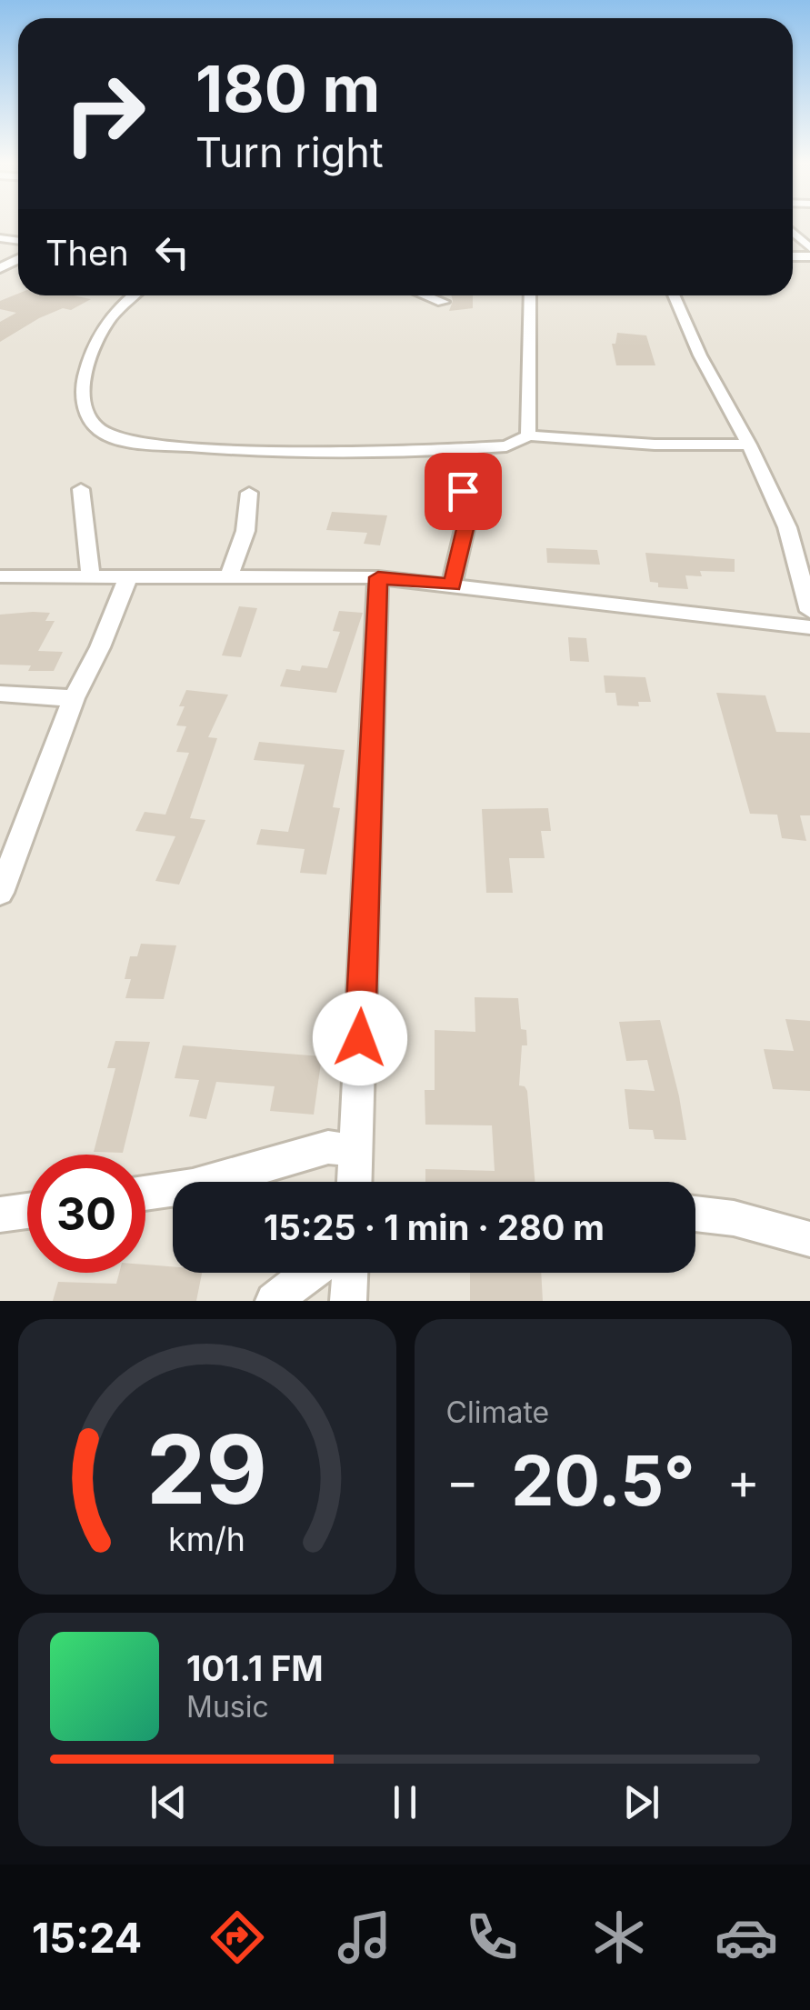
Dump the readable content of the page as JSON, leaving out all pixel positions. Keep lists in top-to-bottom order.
{
  "page": {
    "turn": ["180 m", "Turn right"],
    "then": "Then",
    "limit": "30",
    "trip": "15:25 · 1 min · 280 m",
    "tile": "Climate",
    "heat": ["−", "20.5°", "+"],
    "song": ["101.1 FM", "Music"],
    "tabs": "15:24",
    "gauge": ["29", "km/h"]
  }
}
